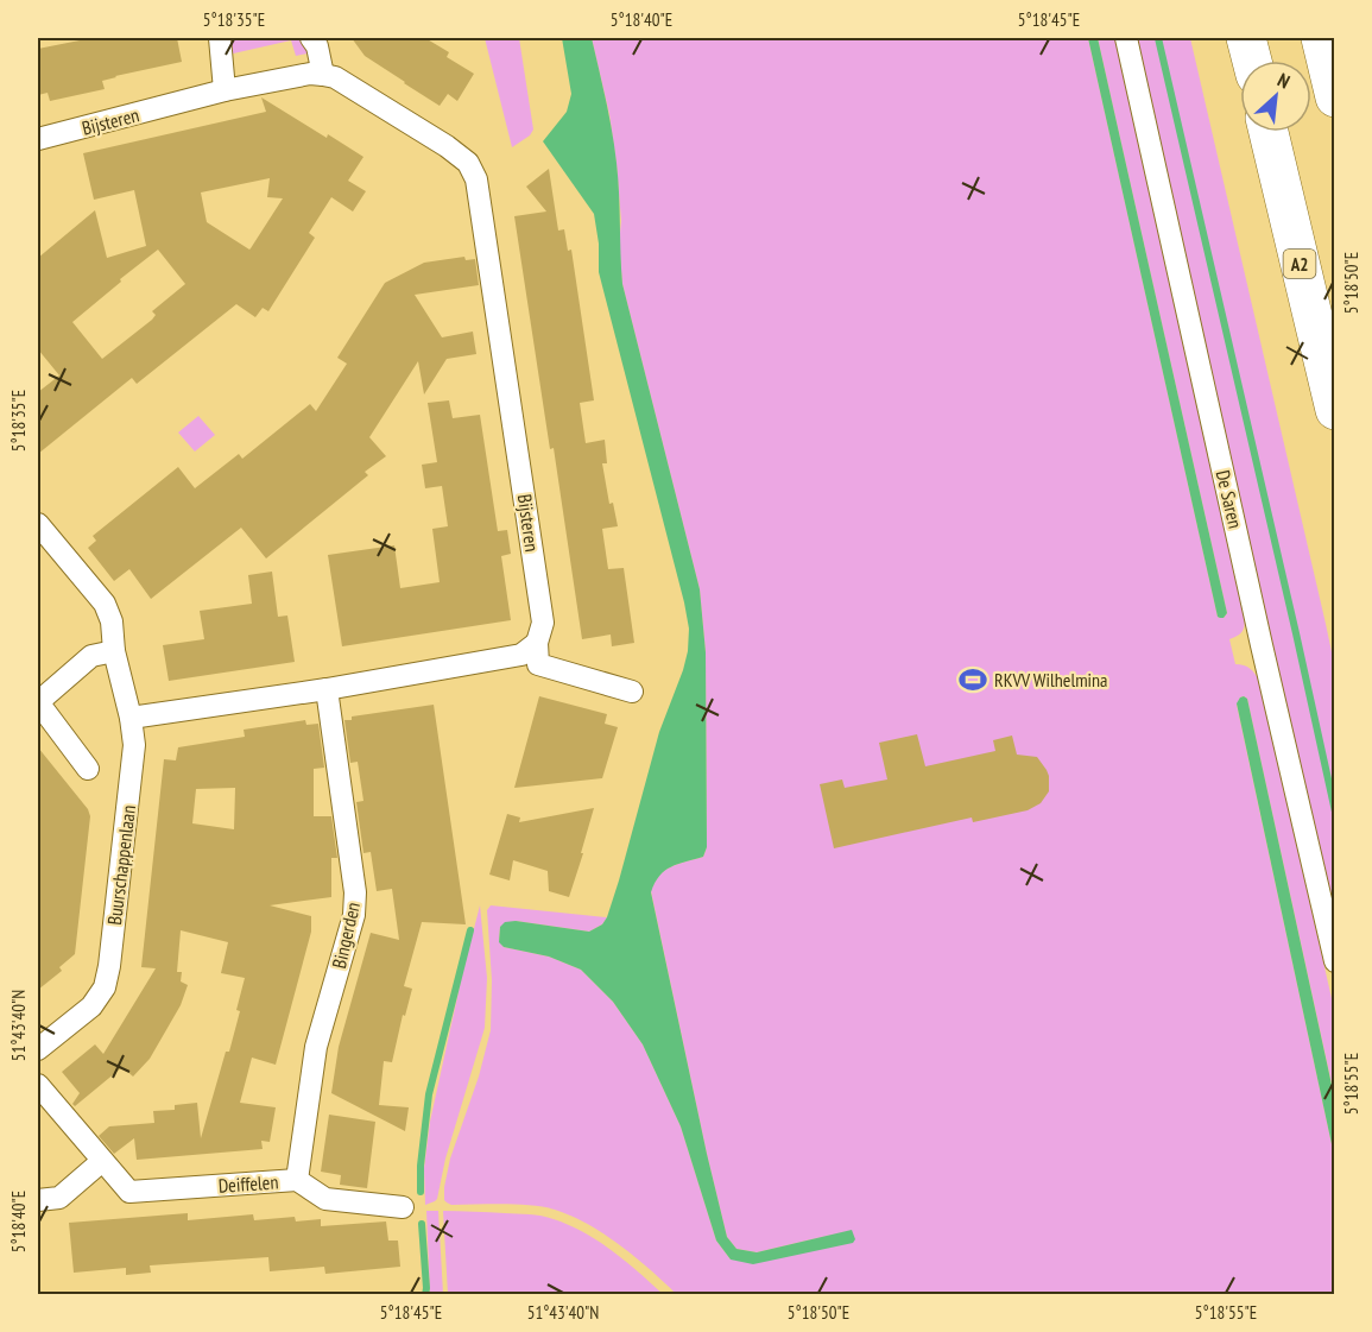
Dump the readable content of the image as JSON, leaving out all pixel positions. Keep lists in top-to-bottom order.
{
  "streets": {
    "highway": ["A2"],
    "street": [
      "Bijsteren",
      "De Saren",
      "Buurschappenlaan",
      "Bingerden",
      "Deiffelen"
    ]
  },
  "crossings": [
    ["Bingerden", "Deiffelen"]
  ],
  "places": {
    "sports": ["RKVV Wilhelmina"]
  },
  "north": "top right",
  "coordinates": [
    "5°18'35\"E",
    "5°18'40\"E",
    "5°18'45\"E",
    "5°18'50\"E",
    "51°43'40\"N",
    "5°18'55\"E"
  ]
}
